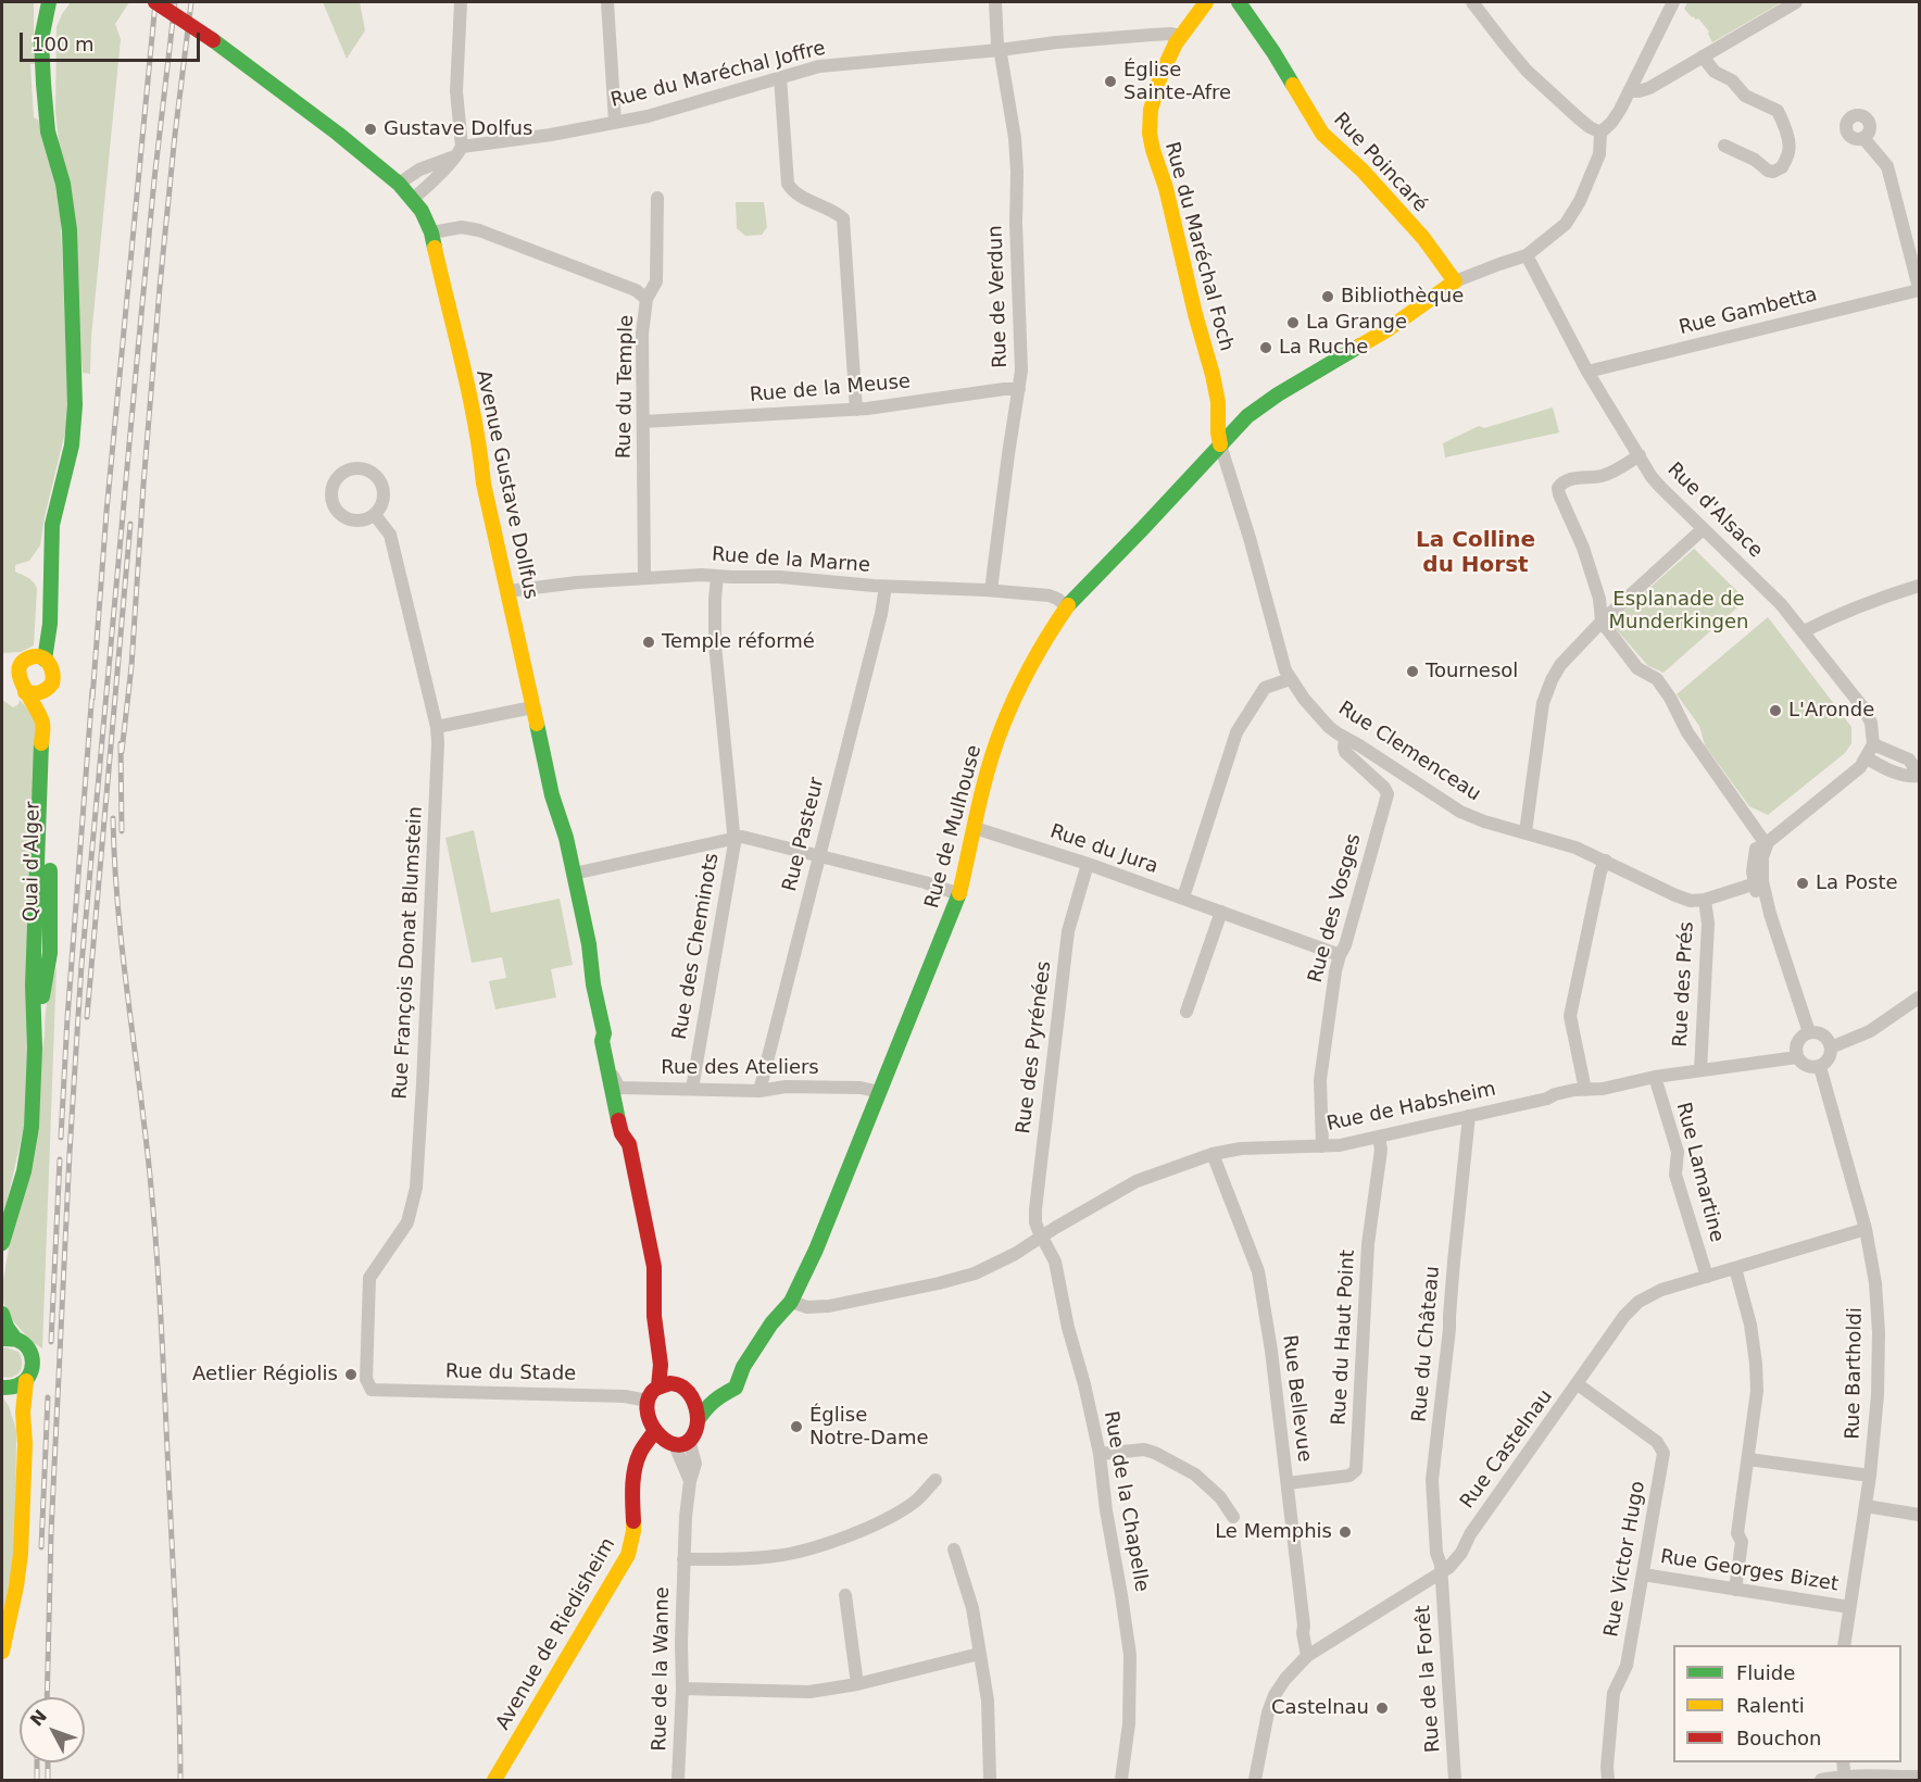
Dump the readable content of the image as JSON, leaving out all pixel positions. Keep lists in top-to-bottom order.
{
  "streets": {
    "main road": [
      "Rue Poincaré",
      "Rue du Maréchal Foch",
      "Avenue Gustave Dollfus",
      "Rue de Mulhouse",
      "Quai d'Alger",
      "Avenue de Riedisheim"
    ],
    "street": [
      "Rue du Maréchal Joffre",
      "Rue de Verdun",
      "Rue Gambetta",
      "Rue du Temple",
      "Rue de la Meuse",
      "Rue d'Alsace",
      "Rue de la Marne",
      "Rue Clemenceau",
      "Rue Pasteur",
      "Rue du Jura",
      "Rue des Vosges",
      "Rue des Cheminots",
      "Rue François Donat Blumstein",
      "Rue des Prés",
      "Rue des Pyrénées",
      "Rue des Ateliers",
      "Rue de Habsheim",
      "Rue Lamartine",
      "Rue du Haut Point",
      "Rue du Château",
      "Rue du Stade",
      "Rue Bartholdi",
      "Rue Bellevue",
      "Rue Castelnau",
      "Rue de la Chapelle",
      "Rue Victor Hugo",
      "Rue Georges Bizet",
      "Rue de la Wanne",
      "Rue de la Forêt"
    ]
  },
  "crossings": [
    ["Rue du Maréchal Joffre", "Rue du Maréchal Foch"],
    ["Rue du Maréchal Joffre", "Rue de Verdun"],
    ["Rue du Maréchal Joffre", "Avenue Gustave Dollfus"],
    ["Rue Poincaré", "Rue de Mulhouse"],
    ["Rue du Maréchal Foch", "Rue Clemenceau"],
    ["Rue du Maréchal Foch", "Rue de Mulhouse"],
    ["Rue de Verdun", "Rue de la Meuse"],
    ["Rue de Verdun", "Rue de la Marne"],
    ["Rue Gambetta", "Rue d'Alsace"],
    ["Rue du Temple", "Rue de la Meuse"],
    ["Rue du Temple", "Rue de la Marne"],
    ["Avenue Gustave Dollfus", "Rue de la Marne"],
    ["Avenue Gustave Dollfus", "Rue de Mulhouse"],
    ["Avenue Gustave Dollfus", "Rue des Ateliers"],
    ["Avenue Gustave Dollfus", "Rue du Stade"],
    ["Avenue Gustave Dollfus", "Avenue de Riedisheim"],
    ["Avenue Gustave Dollfus", "Rue de la Wanne"],
    ["Rue de la Marne", "Rue de Mulhouse"],
    ["Rue de la Marne", "Rue Pasteur"],
    ["Rue de la Marne", "Rue des Cheminots"],
    ["Rue Clemenceau", "Rue de Mulhouse"],
    ["Rue Clemenceau", "Rue des Vosges"],
    ["Rue Clemenceau", "Rue des Prés"],
    ["Rue de Mulhouse", "Rue du Jura"],
    ["Rue de Mulhouse", "Rue des Ateliers"],
    ["Rue de Mulhouse", "Rue de Habsheim"],
    ["Rue de Mulhouse", "Rue du Stade"],
    ["Rue de Mulhouse", "Avenue de Riedisheim"],
    ["Rue de Mulhouse", "Rue de la Wanne"],
    ["Rue Pasteur", "Rue des Ateliers"],
    ["Rue du Jura", "Rue des Vosges"],
    ["Rue du Jura", "Rue des Pyrénées"],
    ["Rue des Vosges", "Rue de Habsheim"],
    ["Rue des Cheminots", "Rue des Ateliers"],
    ["Rue François Donat Blumstein", "Rue du Stade"],
    ["Rue des Prés", "Rue de Habsheim"],
    ["Rue des Pyrénées", "Rue de Habsheim"],
    ["Rue des Pyrénées", "Rue de la Chapelle"],
    ["Rue de Habsheim", "Rue Lamartine"],
    ["Rue de Habsheim", "Rue du Haut Point"],
    ["Rue de Habsheim", "Rue du Château"],
    ["Rue de Habsheim", "Rue Bartholdi"],
    ["Rue de Habsheim", "Rue Bellevue"],
    ["Rue de Habsheim", "Rue de la Chapelle"],
    ["Rue Lamartine", "Rue Castelnau"],
    ["Rue du Haut Point", "Rue Bellevue"],
    ["Rue du Château", "Rue Castelnau"],
    ["Rue du Château", "Rue de la Forêt"],
    ["Rue du Stade", "Avenue de Riedisheim"],
    ["Rue du Stade", "Rue de la Wanne"],
    ["Rue Bartholdi", "Rue Castelnau"],
    ["Rue Bartholdi", "Rue Georges Bizet"],
    ["Rue Bellevue", "Rue Castelnau"],
    ["Rue Castelnau", "Rue Victor Hugo"],
    ["Rue Castelnau", "Rue de la Forêt"],
    ["Rue Victor Hugo", "Rue Georges Bizet"],
    ["Avenue de Riedisheim", "Rue de la Wanne"]
  ],
  "districts": ["La Colline du Horst"],
  "parks": ["Esplanade de Munderkingen"],
  "places": [
    "Église Sainte-Afre",
    "Gustave Dolfus",
    "Bibliothèque",
    "La Grange",
    "La Ruche",
    "Temple réformé",
    "Tournesol",
    "L'Aronde",
    "La Poste",
    "Aetlier Régiolis",
    "Église Notre-Dame",
    "Le Memphis",
    "Castelnau"
  ],
  "legend": ["Fluide", "Ralenti", "Bouchon"],
  "scale_bar": "100 m",
  "north": "top left"
}
